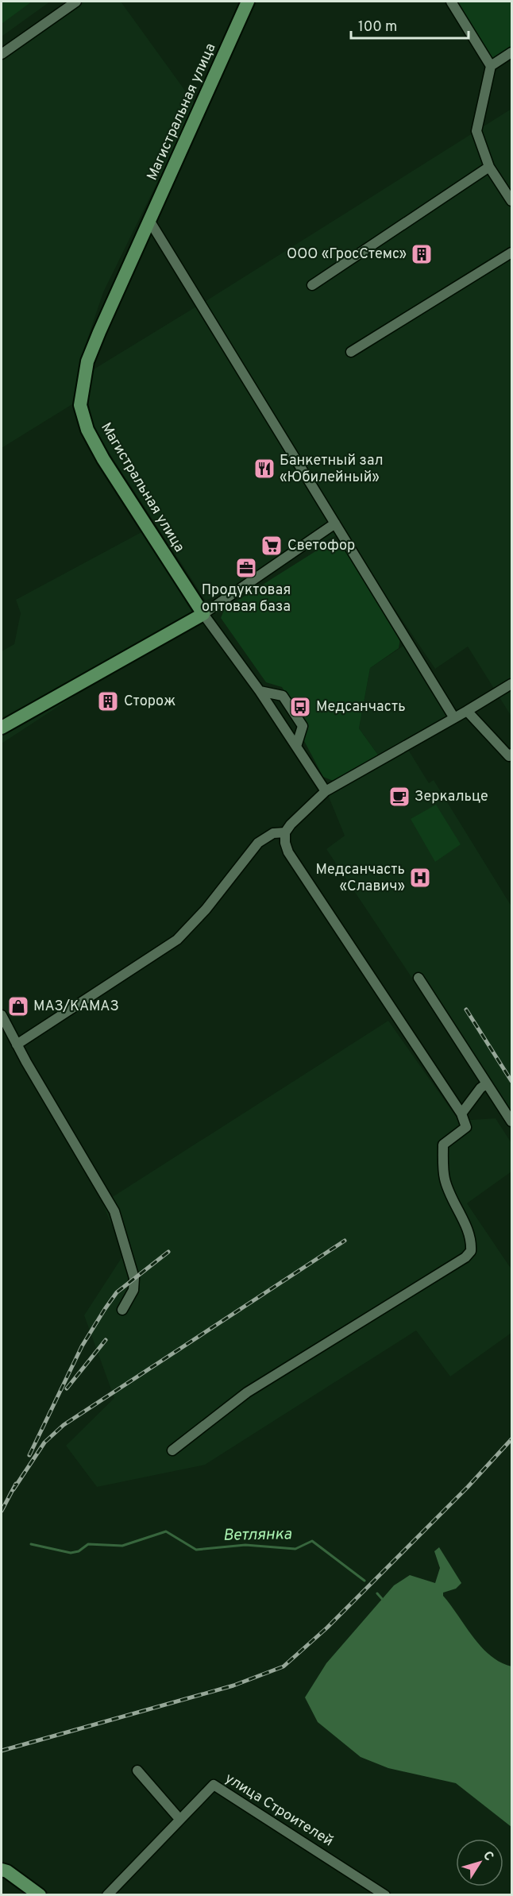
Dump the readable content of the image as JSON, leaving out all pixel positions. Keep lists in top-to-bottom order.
{
  "streets": {
    "main road": ["Магистральная улица"],
    "street": ["улица Строителей"]
  },
  "water": ["Ветлянка"],
  "places": {
    "building": ["ООО «ГросСтемс»", "Сторож"],
    "restaurant": ["Банкетный зал «Юбилейный»"],
    "supermarket": ["Светофор"],
    "office": ["Продуктовая оптовая база"],
    "bus stop": ["Медсанчасть"],
    "cafe": ["Зеркальце"],
    "hospital": ["Медсанчасть «Славич»"],
    "shop": ["МАЗ/КАМАЗ"]
  },
  "scale_bar": "100 m",
  "north": "top right"
}
